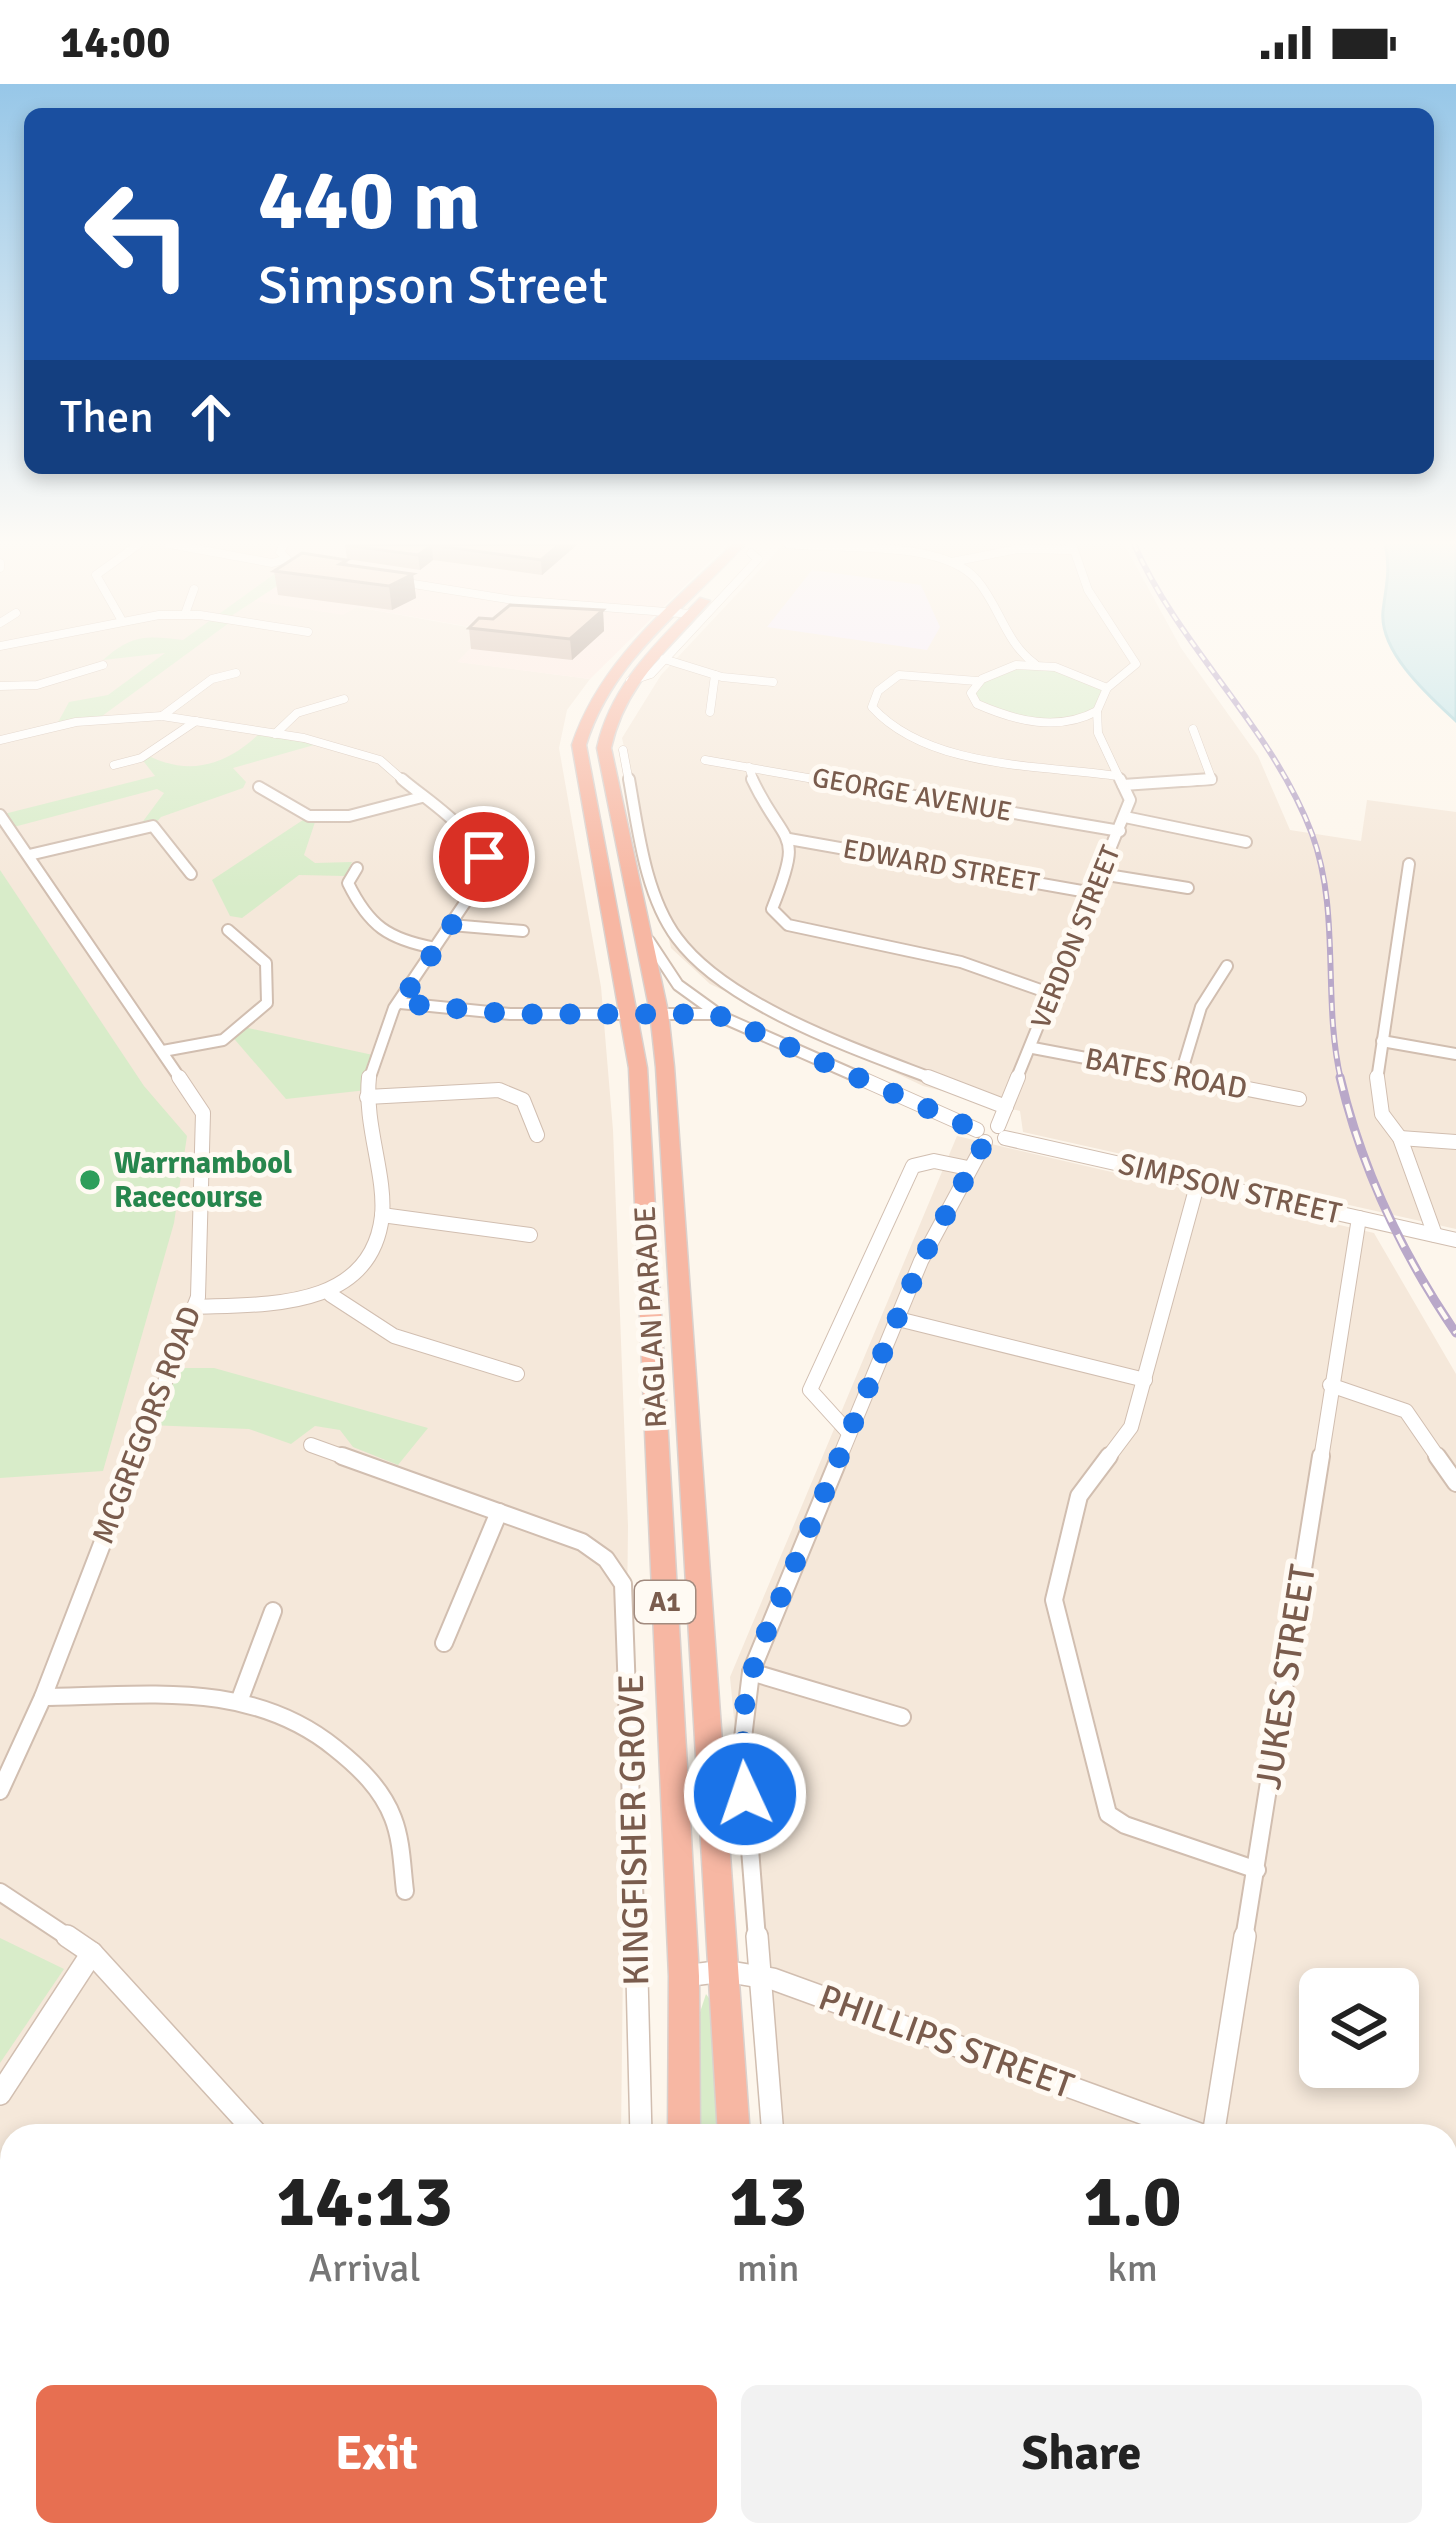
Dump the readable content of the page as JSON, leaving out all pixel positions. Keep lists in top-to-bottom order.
{
  "streets": {
    "highway": ["RAGLAN PARADE", "A1"],
    "street": [
      "GEORGE AVENUE",
      "EDWARD STREET",
      "VERDON STREET",
      "BATES ROAD",
      "SIMPSON STREET",
      "MCGREGORS ROAD",
      "JUKES STREET",
      "KINGFISHER GROVE",
      "PHILLIPS STREET"
    ]
  },
  "crossings": [
    ["GEORGE AVENUE", "VERDON STREET"],
    ["EDWARD STREET", "VERDON STREET"],
    ["VERDON STREET", "BATES ROAD"],
    ["VERDON STREET", "SIMPSON STREET"],
    ["SIMPSON STREET", "JUKES STREET"],
    ["RAGLAN PARADE", "PHILLIPS STREET"]
  ],
  "places": ["Warrnambool Racecourse"],
  "page": {
    "status": "14:00",
    "turn": ["440 m", "Simpson Street"],
    "then": "Then",
    "eta": [
      "14:13",
      "Arrival",
      "13",
      "min",
      "1.0",
      "km"
    ],
    "buttons": ["Exit", "Share"]
  }
}
